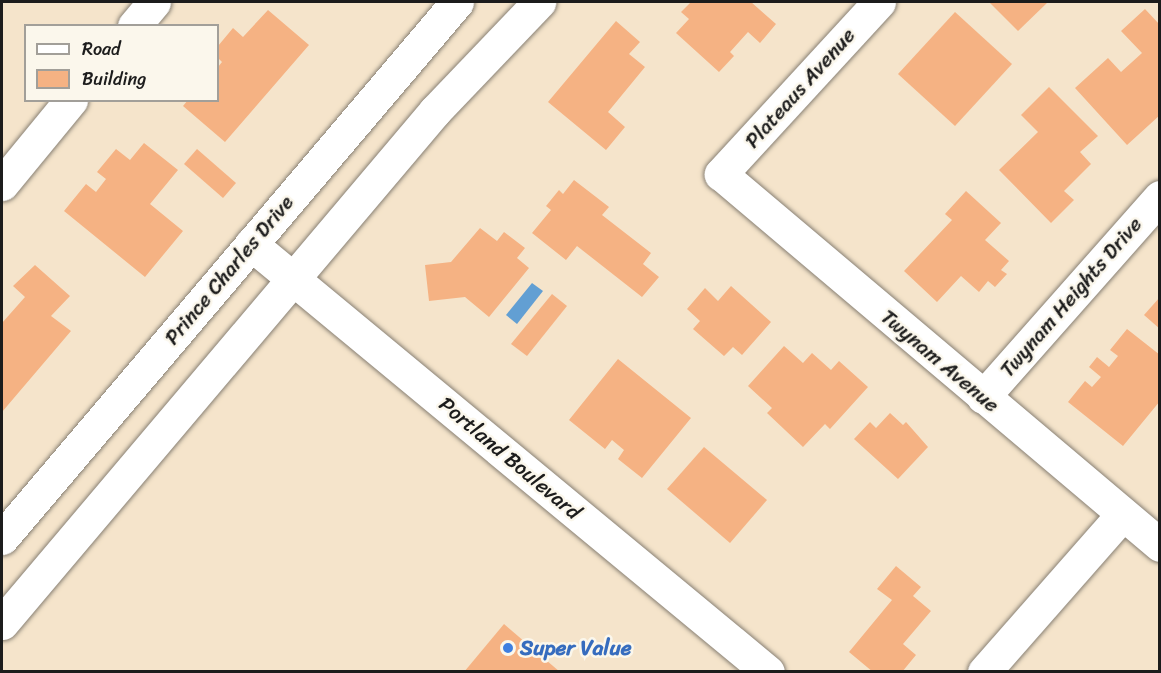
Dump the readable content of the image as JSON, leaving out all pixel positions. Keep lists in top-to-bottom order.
{
  "streets": {
    "main road": [
      "Plateaus Avenue",
      "Prince Charles Drive",
      "Twynam Heights Drive",
      "Twynam Avenue",
      "Portland Boulevard"
    ]
  },
  "crossings": [
    ["Plateaus Avenue", "Twynam Avenue"],
    ["Prince Charles Drive", "Portland Boulevard"],
    ["Twynam Heights Drive", "Twynam Avenue"]
  ],
  "places": ["Super Value"],
  "legend": ["Road", "Building"]
}
